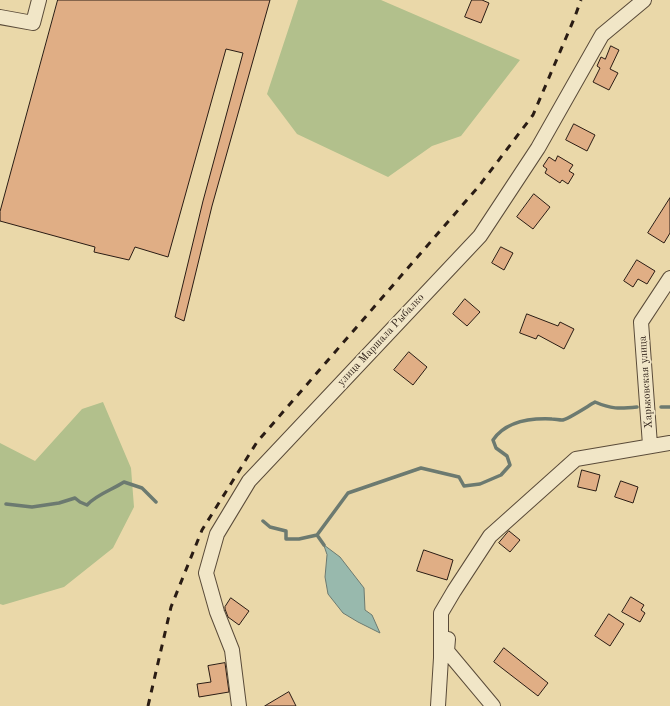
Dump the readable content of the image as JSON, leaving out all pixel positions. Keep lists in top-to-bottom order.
{
  "streets": {
    "street": ["улица Маршала Рыбалко", "Харьковская улица"]
  }
}
